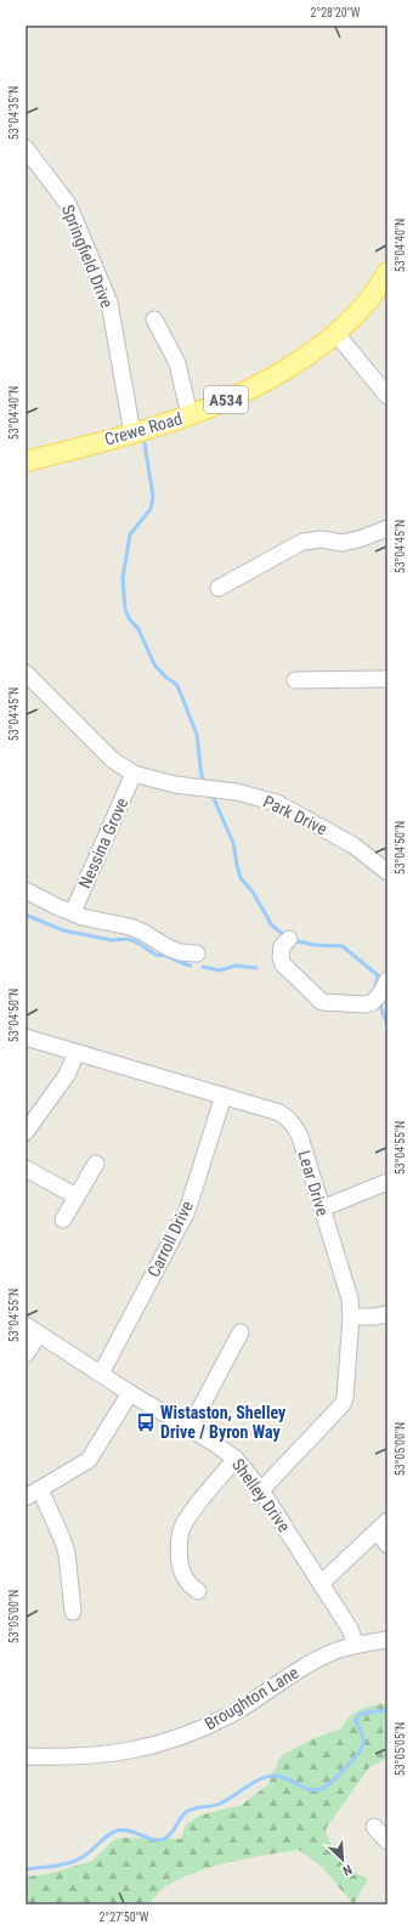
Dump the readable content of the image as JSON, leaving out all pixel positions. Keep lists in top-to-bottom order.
{
  "streets": {
    "main road": ["A534", "Crewe Road"],
    "street": [
      "Springfield Drive",
      "Park Drive",
      "Nessina Grove",
      "Lear Drive",
      "Carroll Drive",
      "Shelley Drive",
      "Broughton Lane"
    ]
  },
  "crossings": [
    ["Springfield Drive", "Crewe Road"],
    ["Park Drive", "Nessina Grove"],
    ["Lear Drive", "Carroll Drive"],
    ["Lear Drive", "Shelley Drive"],
    ["Carroll Drive", "Shelley Drive"],
    ["Shelley Drive", "Broughton Lane"]
  ],
  "places": {
    "bus stop": ["Wistaston, Shelley Drive / Byron Way"]
  },
  "north": "bottom right",
  "coordinates": [
    "2°28'20\"W",
    "53°04'35\"N",
    "53°04'40\"N",
    "53°04'45\"N",
    "53°04'50\"N",
    "53°04'55\"N",
    "53°05'00\"N",
    "53°05'05\"N",
    "2°27'50\"W"
  ]
}
